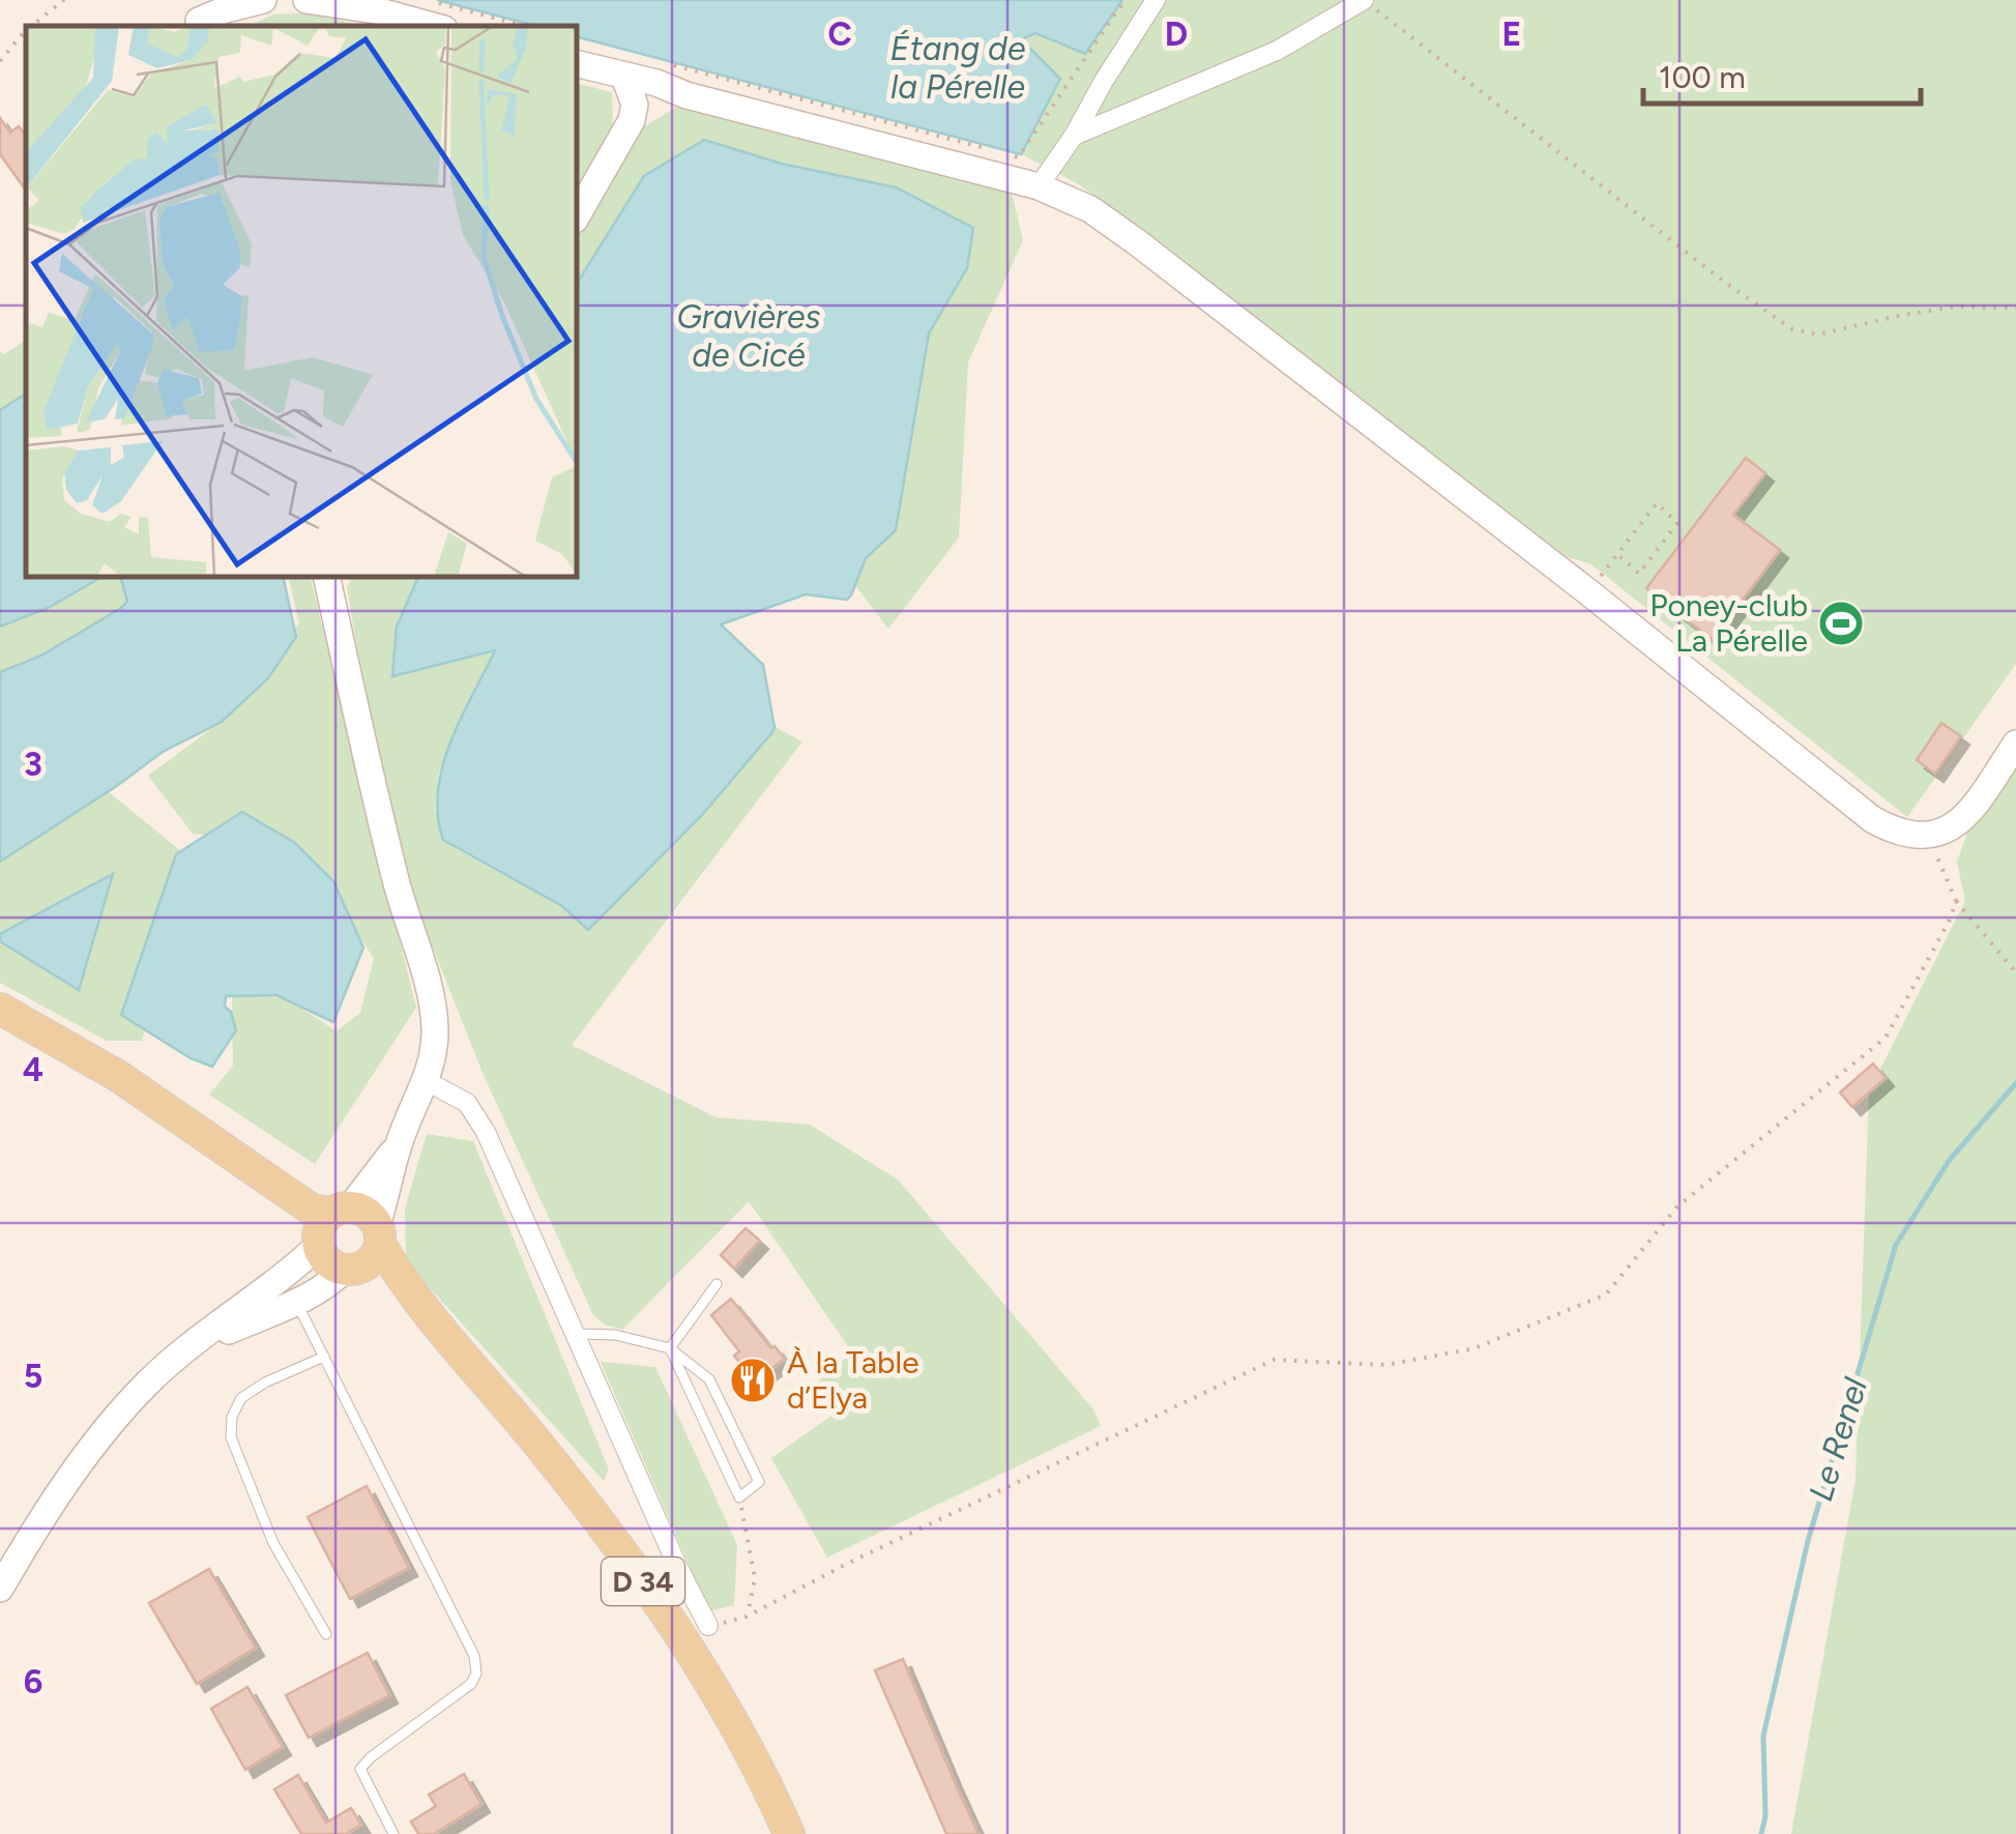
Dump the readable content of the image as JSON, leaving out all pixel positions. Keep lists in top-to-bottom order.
{
  "streets": {
    "main road": ["D 34"]
  },
  "water": ["Étang de la Pérelle", "Gravières de Cicé", "Le Renel"],
  "places": {
    "sports": ["Poney-club La Pérelle"],
    "restaurant": ["À la Table d’Elya"]
  },
  "scale_bar": "100 m",
  "grid": {
    "columns": ["C", "D", "E"],
    "rows": [
      "3",
      "4",
      "5",
      "6"
    ]
  }
}
